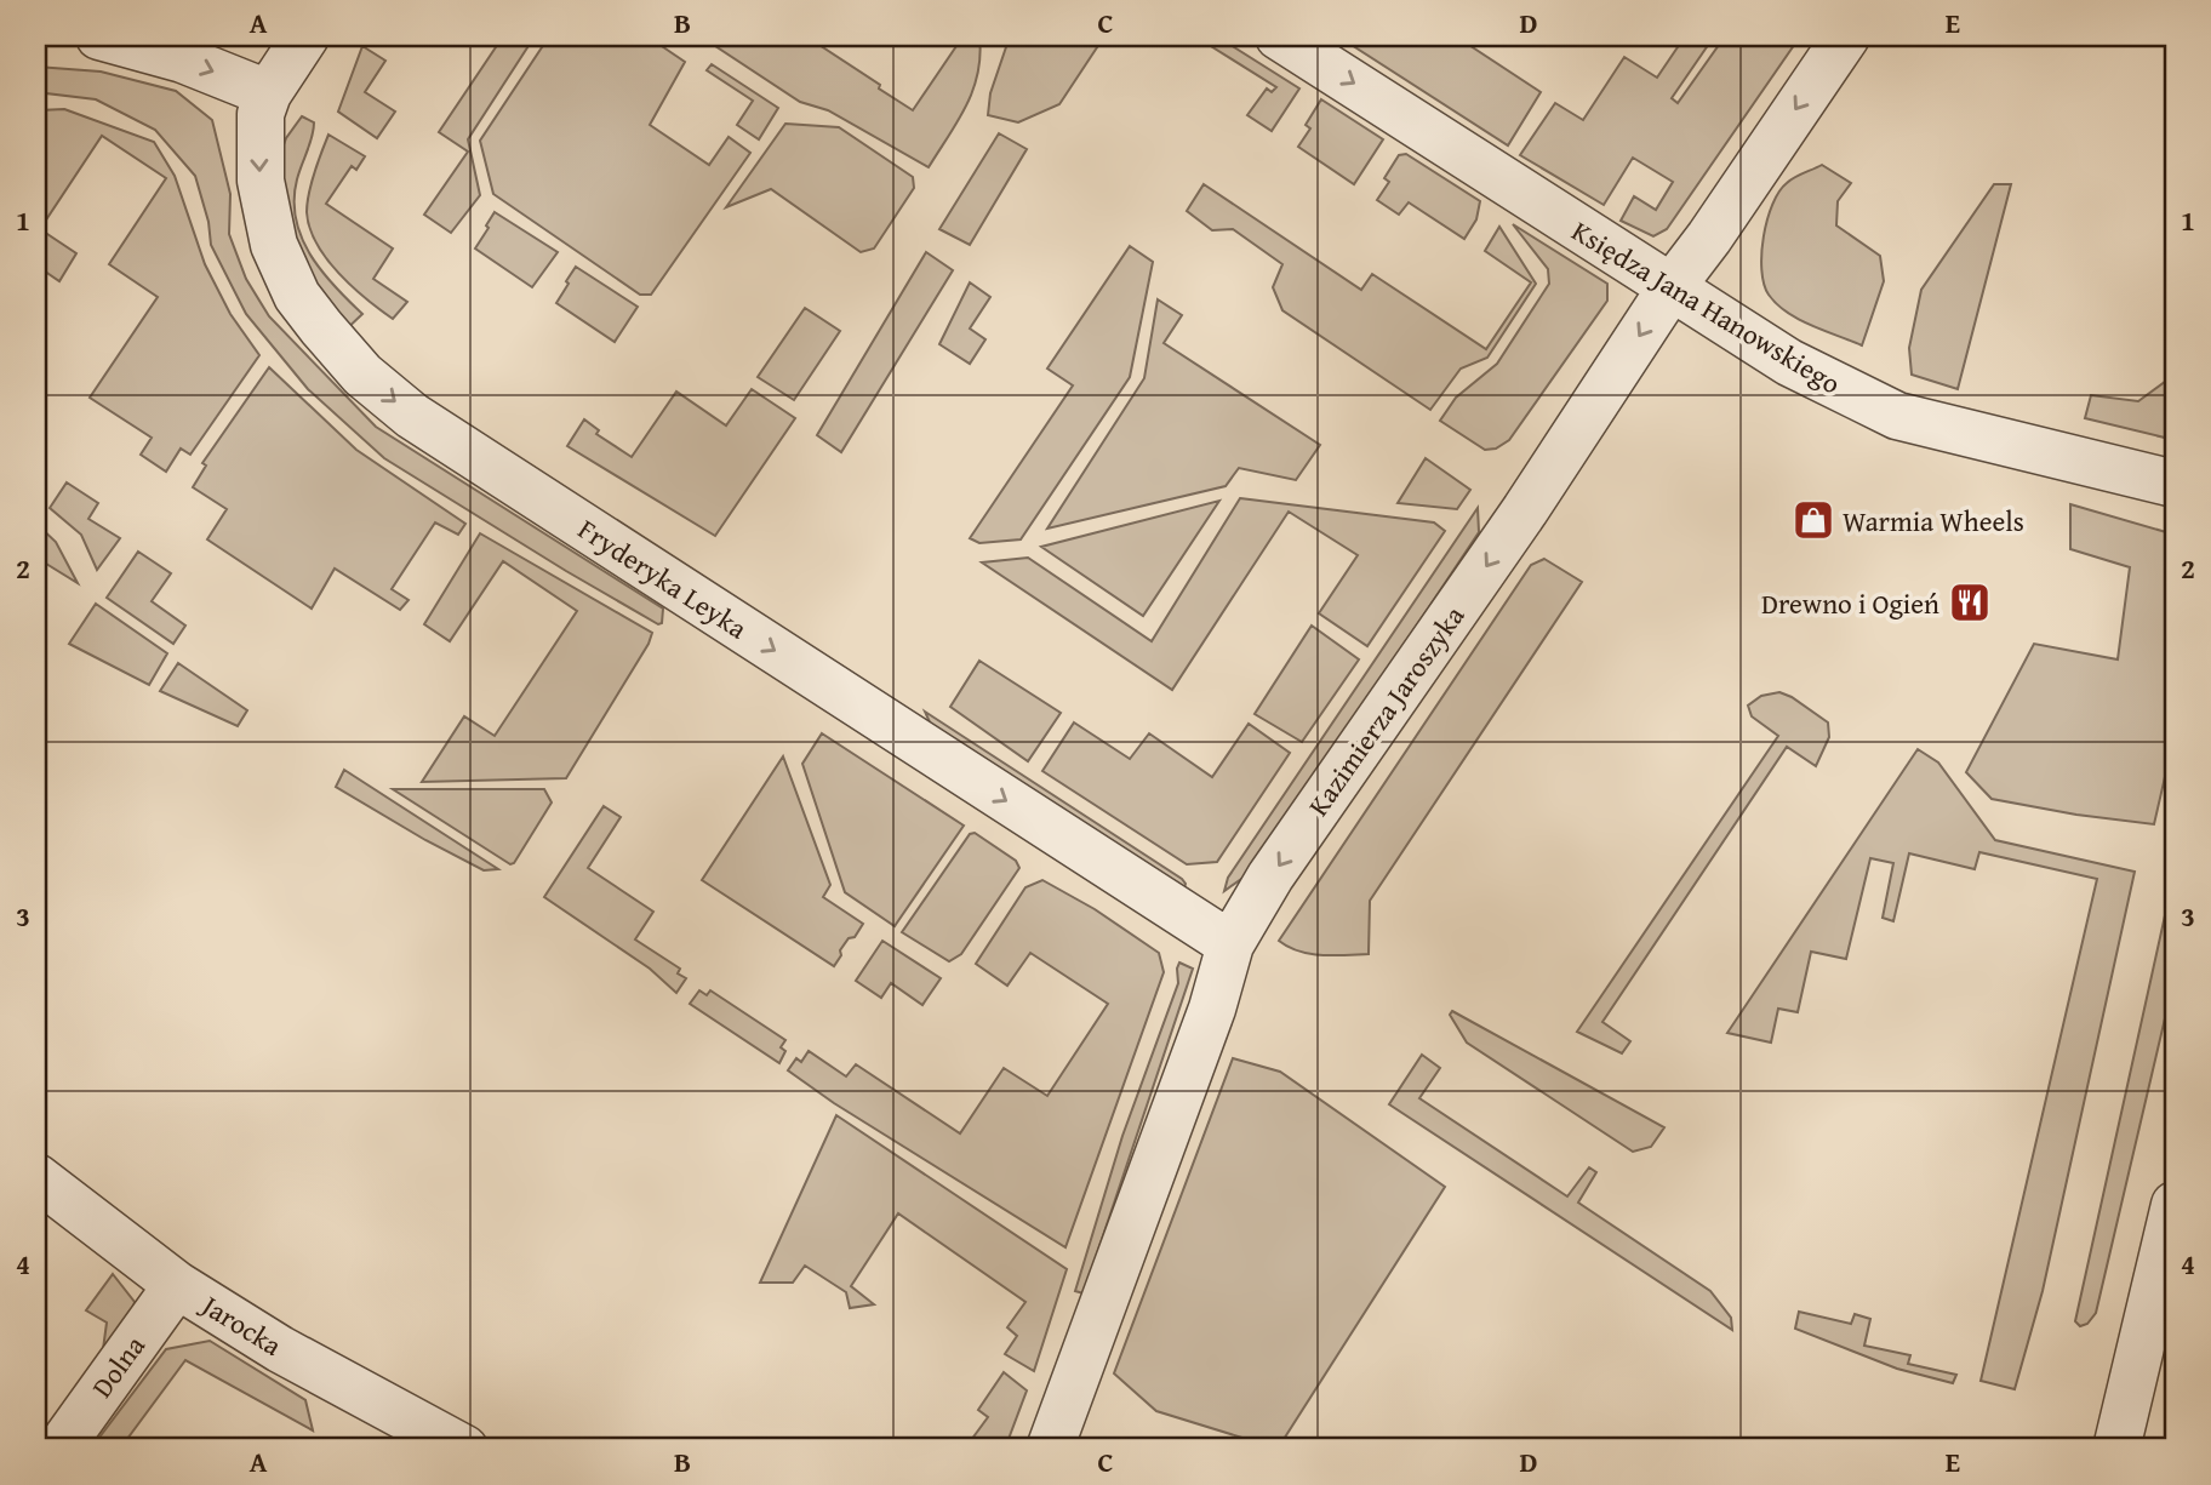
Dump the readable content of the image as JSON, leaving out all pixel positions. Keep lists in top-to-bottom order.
{
  "streets": {
    "street": [
      "Księdza Jana Hanowskiego",
      "Fryderyka Leyka",
      "Kazimierza Jaroszyka",
      "Jarocka",
      "Dolna"
    ]
  },
  "crossings": [
    ["Księdza Jana Hanowskiego", "Kazimierza Jaroszyka"],
    ["Fryderyka Leyka", "Kazimierza Jaroszyka"],
    ["Jarocka", "Dolna"]
  ],
  "one_way": ["Księdza Jana Hanowskiego", "Fryderyka Leyka", "Kazimierza Jaroszyka"],
  "places": {
    "shop": ["Warmia Wheels"],
    "restaurant": ["Drewno i Ogień"]
  },
  "grid": {
    "columns": [
      "A",
      "B",
      "C",
      "D",
      "E"
    ],
    "rows": [
      "1",
      "2",
      "3",
      "4"
    ]
  }
}
